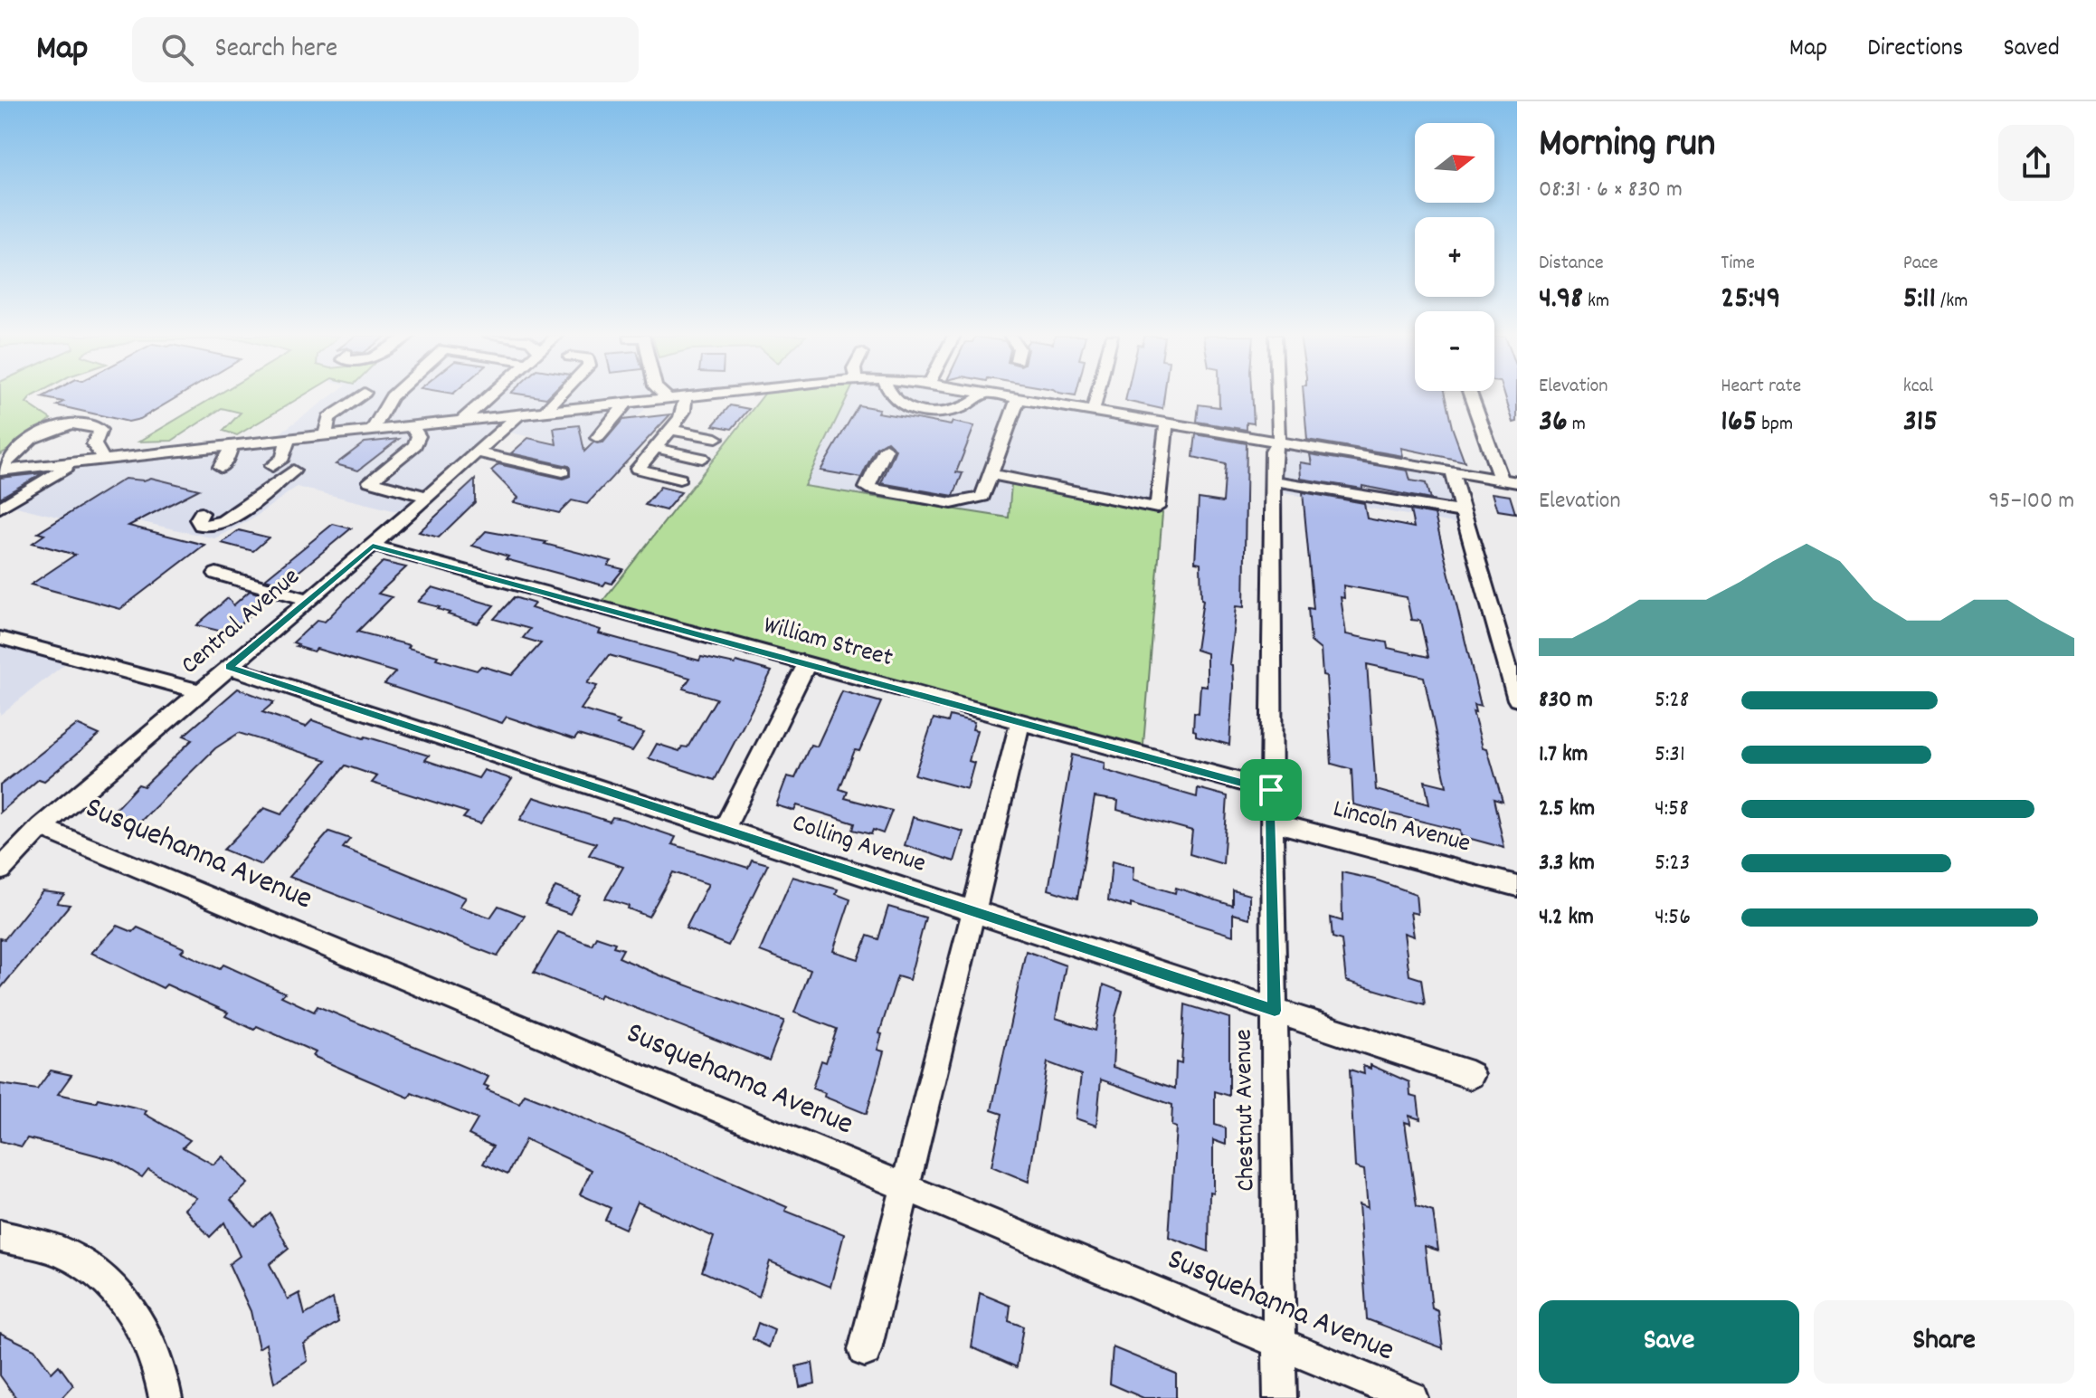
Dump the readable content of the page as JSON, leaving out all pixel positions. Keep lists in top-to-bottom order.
{
  "streets": {
    "street": [
      "Central Avenue",
      "William Street",
      "Lincoln Avenue",
      "Colling Avenue",
      "Susquehanna Avenue",
      "Chestnut Avenue"
    ]
  },
  "crossings": [
    ["Central Avenue", "William Street"],
    ["Central Avenue", "Colling Avenue"],
    ["Central Avenue", "Susquehanna Avenue"],
    ["William Street", "Chestnut Avenue"],
    ["Lincoln Avenue", "Chestnut Avenue"],
    ["Colling Avenue", "Chestnut Avenue"],
    ["Susquehanna Avenue", "Chestnut Avenue"]
  ],
  "north": "right",
  "page": {
    "header": "Map",
    "search": "Search here",
    "nav": ["Map", "Directions", "Saved"],
    "heading": ["Morning run", "08:31 · 6 × 830 m"],
    "map_buttons": ["+", "−"],
    "stats": [
      ["Distance", "4.98 km"],
      ["Time", "25:49"],
      ["Pace", "5:11 /km"],
      ["Elevation", "36 m"],
      ["Heart rate", "165 bpm"],
      ["kcal", "315"]
    ],
    "chart": ["Elevation", "95–100 m"],
    "list": [
      {
        "name": "830 m",
        "note": "5:28"
      },
      {
        "name": "1.7 km",
        "note": "5:31"
      },
      {
        "name": "2.5 km",
        "note": "4:58"
      },
      {
        "name": "3.3 km",
        "note": "5:23"
      },
      {
        "name": "4.2 km",
        "note": "4:56"
      }
    ],
    "buttons": ["Save", "Share"]
  }
}
